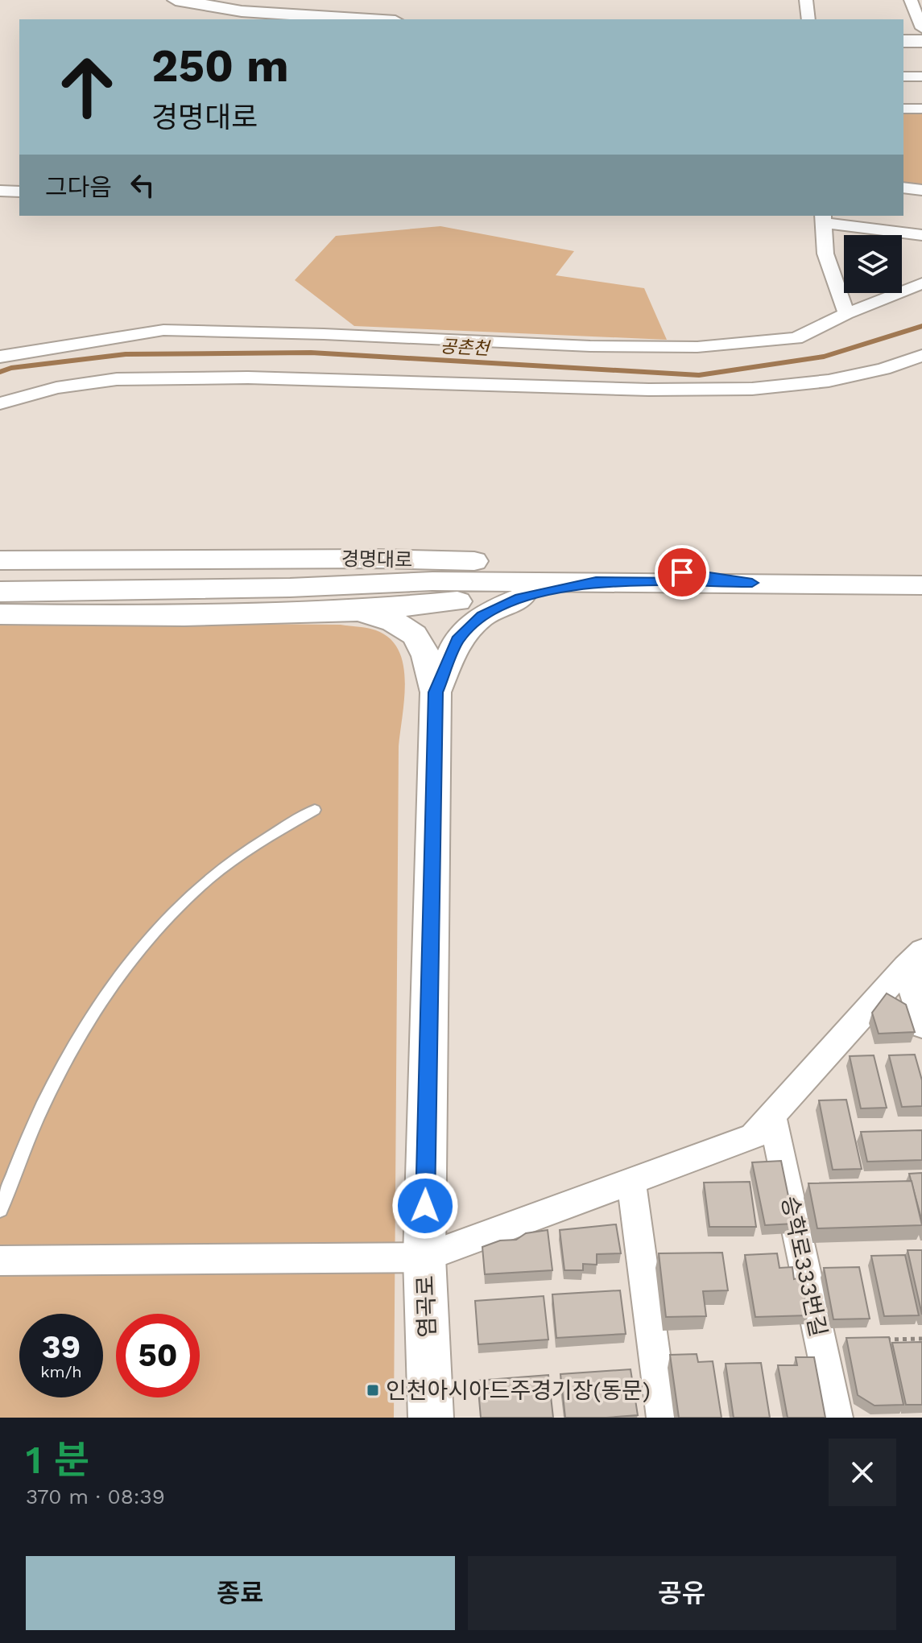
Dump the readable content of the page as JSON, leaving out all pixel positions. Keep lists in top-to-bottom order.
{
  "streets": {
    "main road": ["경명대로", "염곡로"],
    "street": ["승학로333번길"]
  },
  "crossings": [
    ["경명대로", "염곡로"]
  ],
  "water": ["공촌천"],
  "places": {
    "transit": ["인천아시아드주경기장(동문)"]
  },
  "page": {
    "turn": ["250 m", "경명대로"],
    "then": "그다음",
    "speed": "39 km/h",
    "limit": "50",
    "heading": ["1 분", "370 m · 08:39"],
    "buttons": ["종료", "공유"]
  }
}
